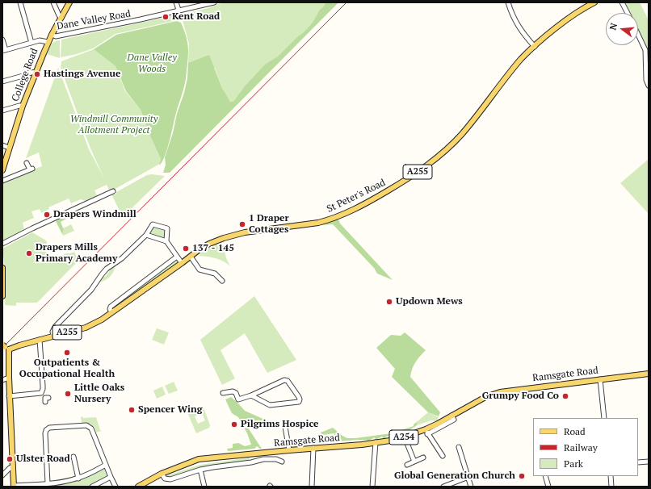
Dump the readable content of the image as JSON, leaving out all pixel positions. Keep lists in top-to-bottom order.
{
  "streets": {
    "main road": [
      "College Road",
      "A255",
      "St Peter's Road",
      "Ramsgate Road",
      "A254"
    ],
    "street": ["Dane Valley Road"]
  },
  "crossings": [
    ["Dane Valley Road", "College Road"],
    ["A255", "St Peter's Road"]
  ],
  "parks": ["Dane Valley Woods", "Windmill Community Allotment Project"],
  "places": [
    "Kent Road",
    "Hastings Avenue",
    "Drapers Windmill",
    "1 Draper Cottages",
    "137 - 145",
    "Drapers Mills Primary Academy",
    "Updown Mews",
    "Outpatients & Occupational Health",
    "Little Oaks Nursery",
    "Grumpy Food Co",
    "Spencer Wing",
    "Pilgrims Hospice",
    "Ulster Road",
    "Global Generation Church"
  ],
  "legend": ["Road", "Railway", "Park"],
  "north": "left"
}
